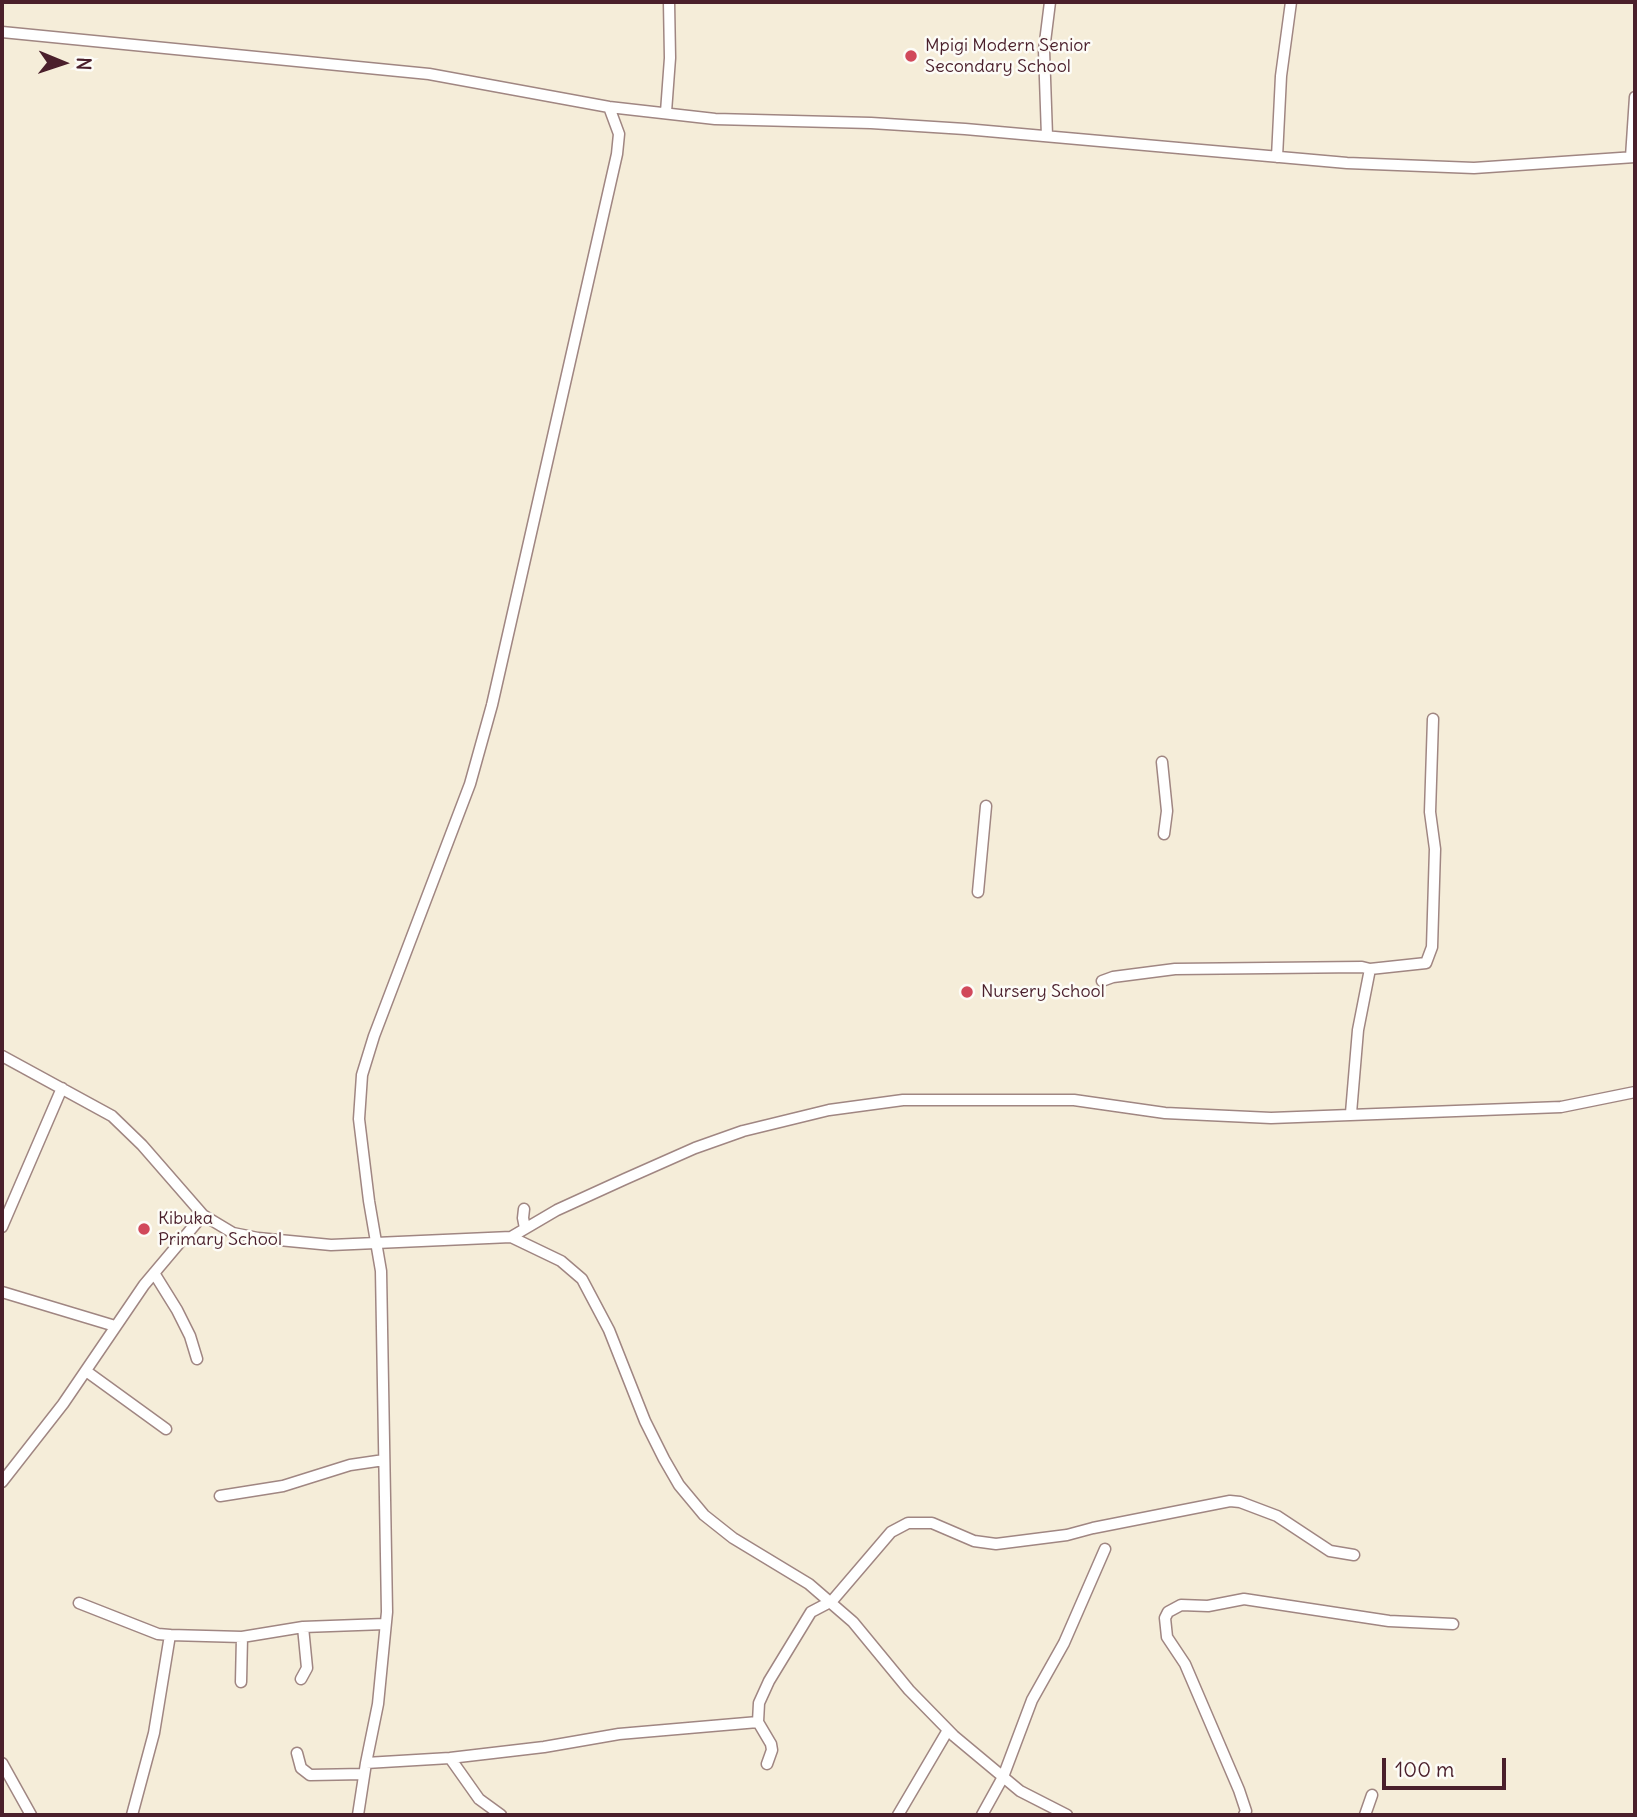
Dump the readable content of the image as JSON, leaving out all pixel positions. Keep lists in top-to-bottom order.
{
  "places": ["Mpigi Modern Senior Secondary School", "Nursery School", "Kibuka Primary School"],
  "scale_bar": "100 m",
  "north": "right"
}
